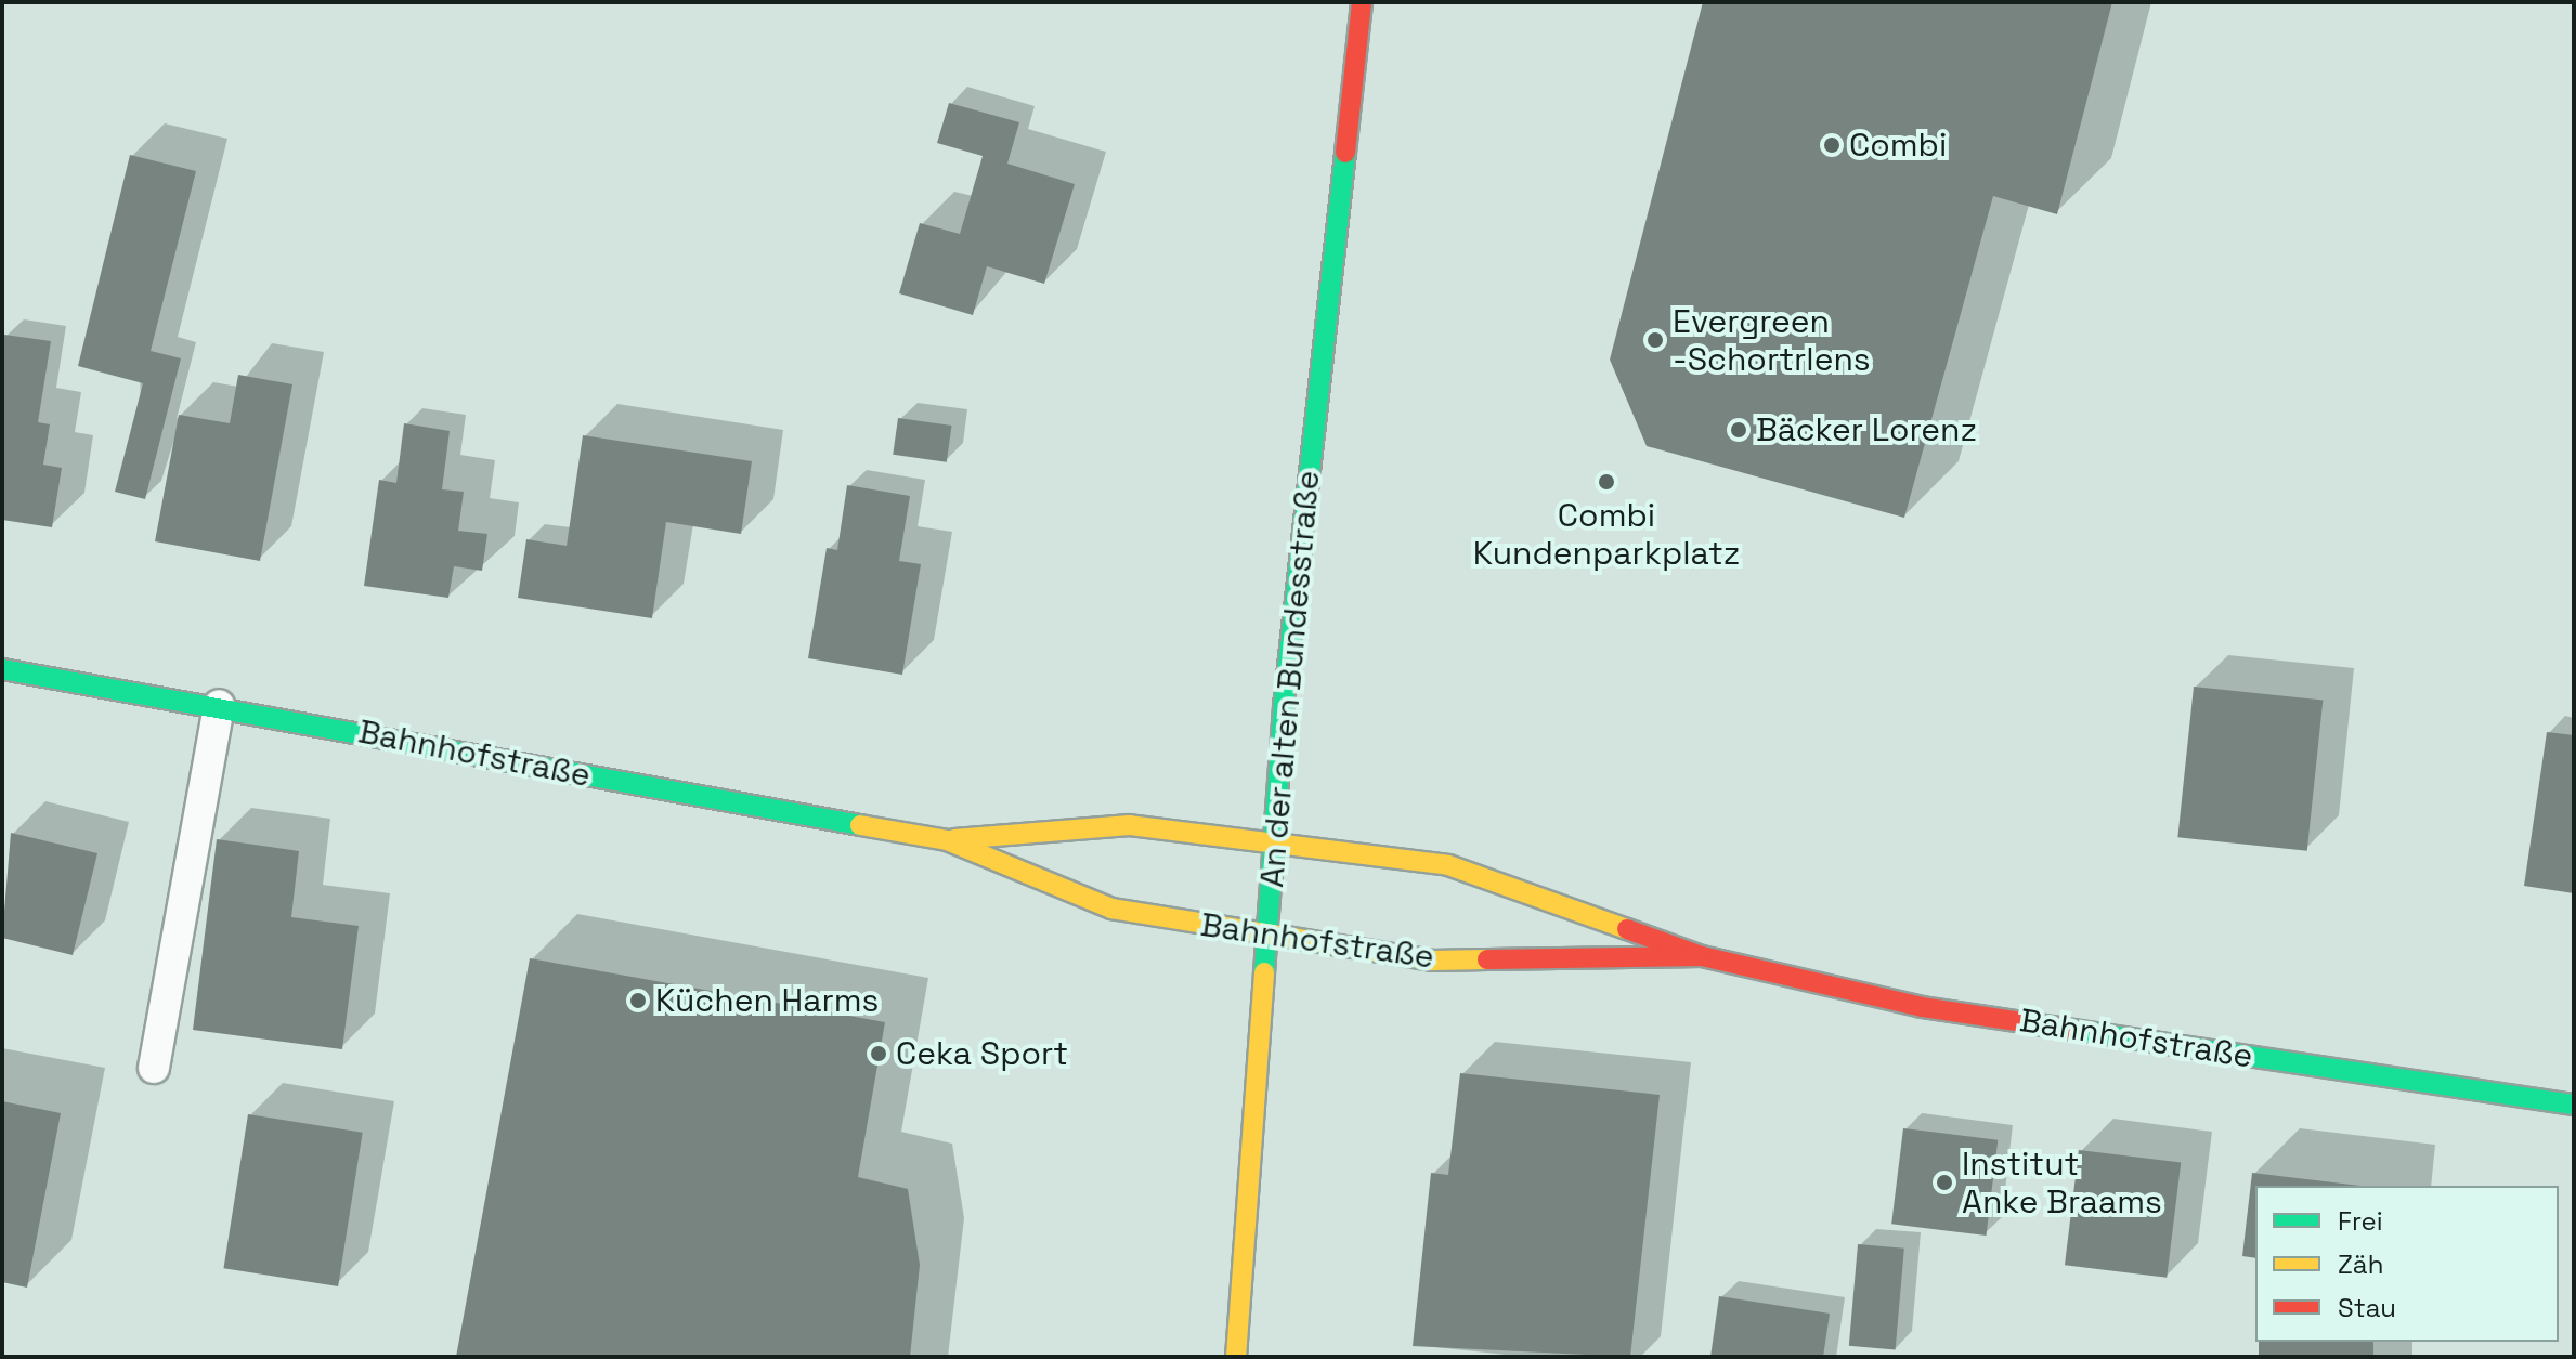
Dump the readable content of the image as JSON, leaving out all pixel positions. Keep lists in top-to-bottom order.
{
  "streets": {
    "street": ["An der alten Bundesstraße", "Bahnhofstraße"]
  },
  "crossings": [
    ["An der alten Bundesstraße", "Bahnhofstraße"]
  ],
  "places": [
    "Combi",
    "Evergreen -Schortrlens",
    "Bäcker Lorenz",
    "Combi Kundenparkplatz",
    "Küchen Harms",
    "Ceka Sport",
    "Institut Anke Braams"
  ],
  "legend": ["Frei", "Zäh", "Stau"]
}
